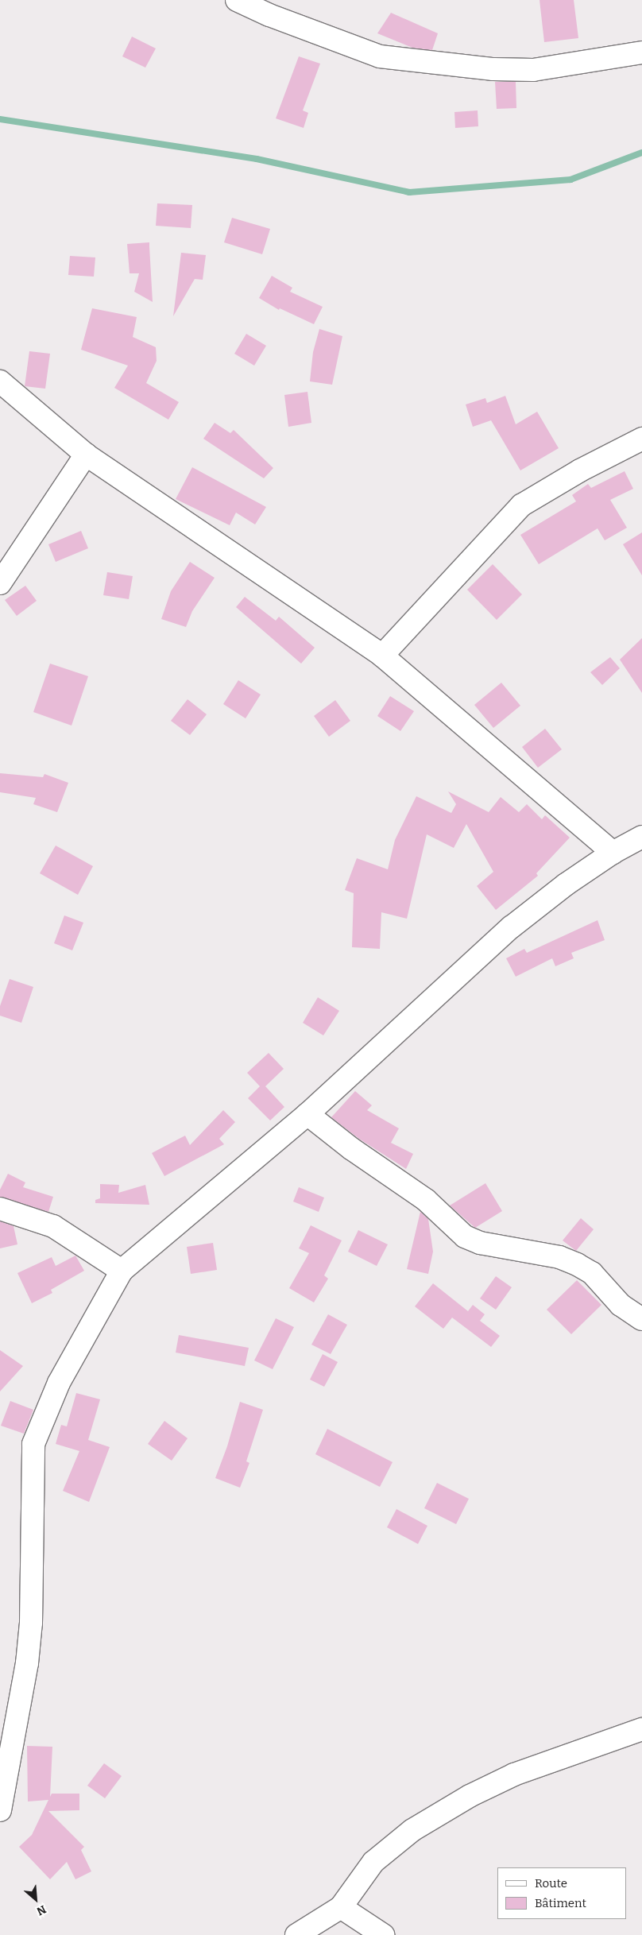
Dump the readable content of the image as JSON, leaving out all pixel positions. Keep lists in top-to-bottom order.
{
  "legend": ["Route", "Bâtiment"],
  "north": "bottom right"
}
